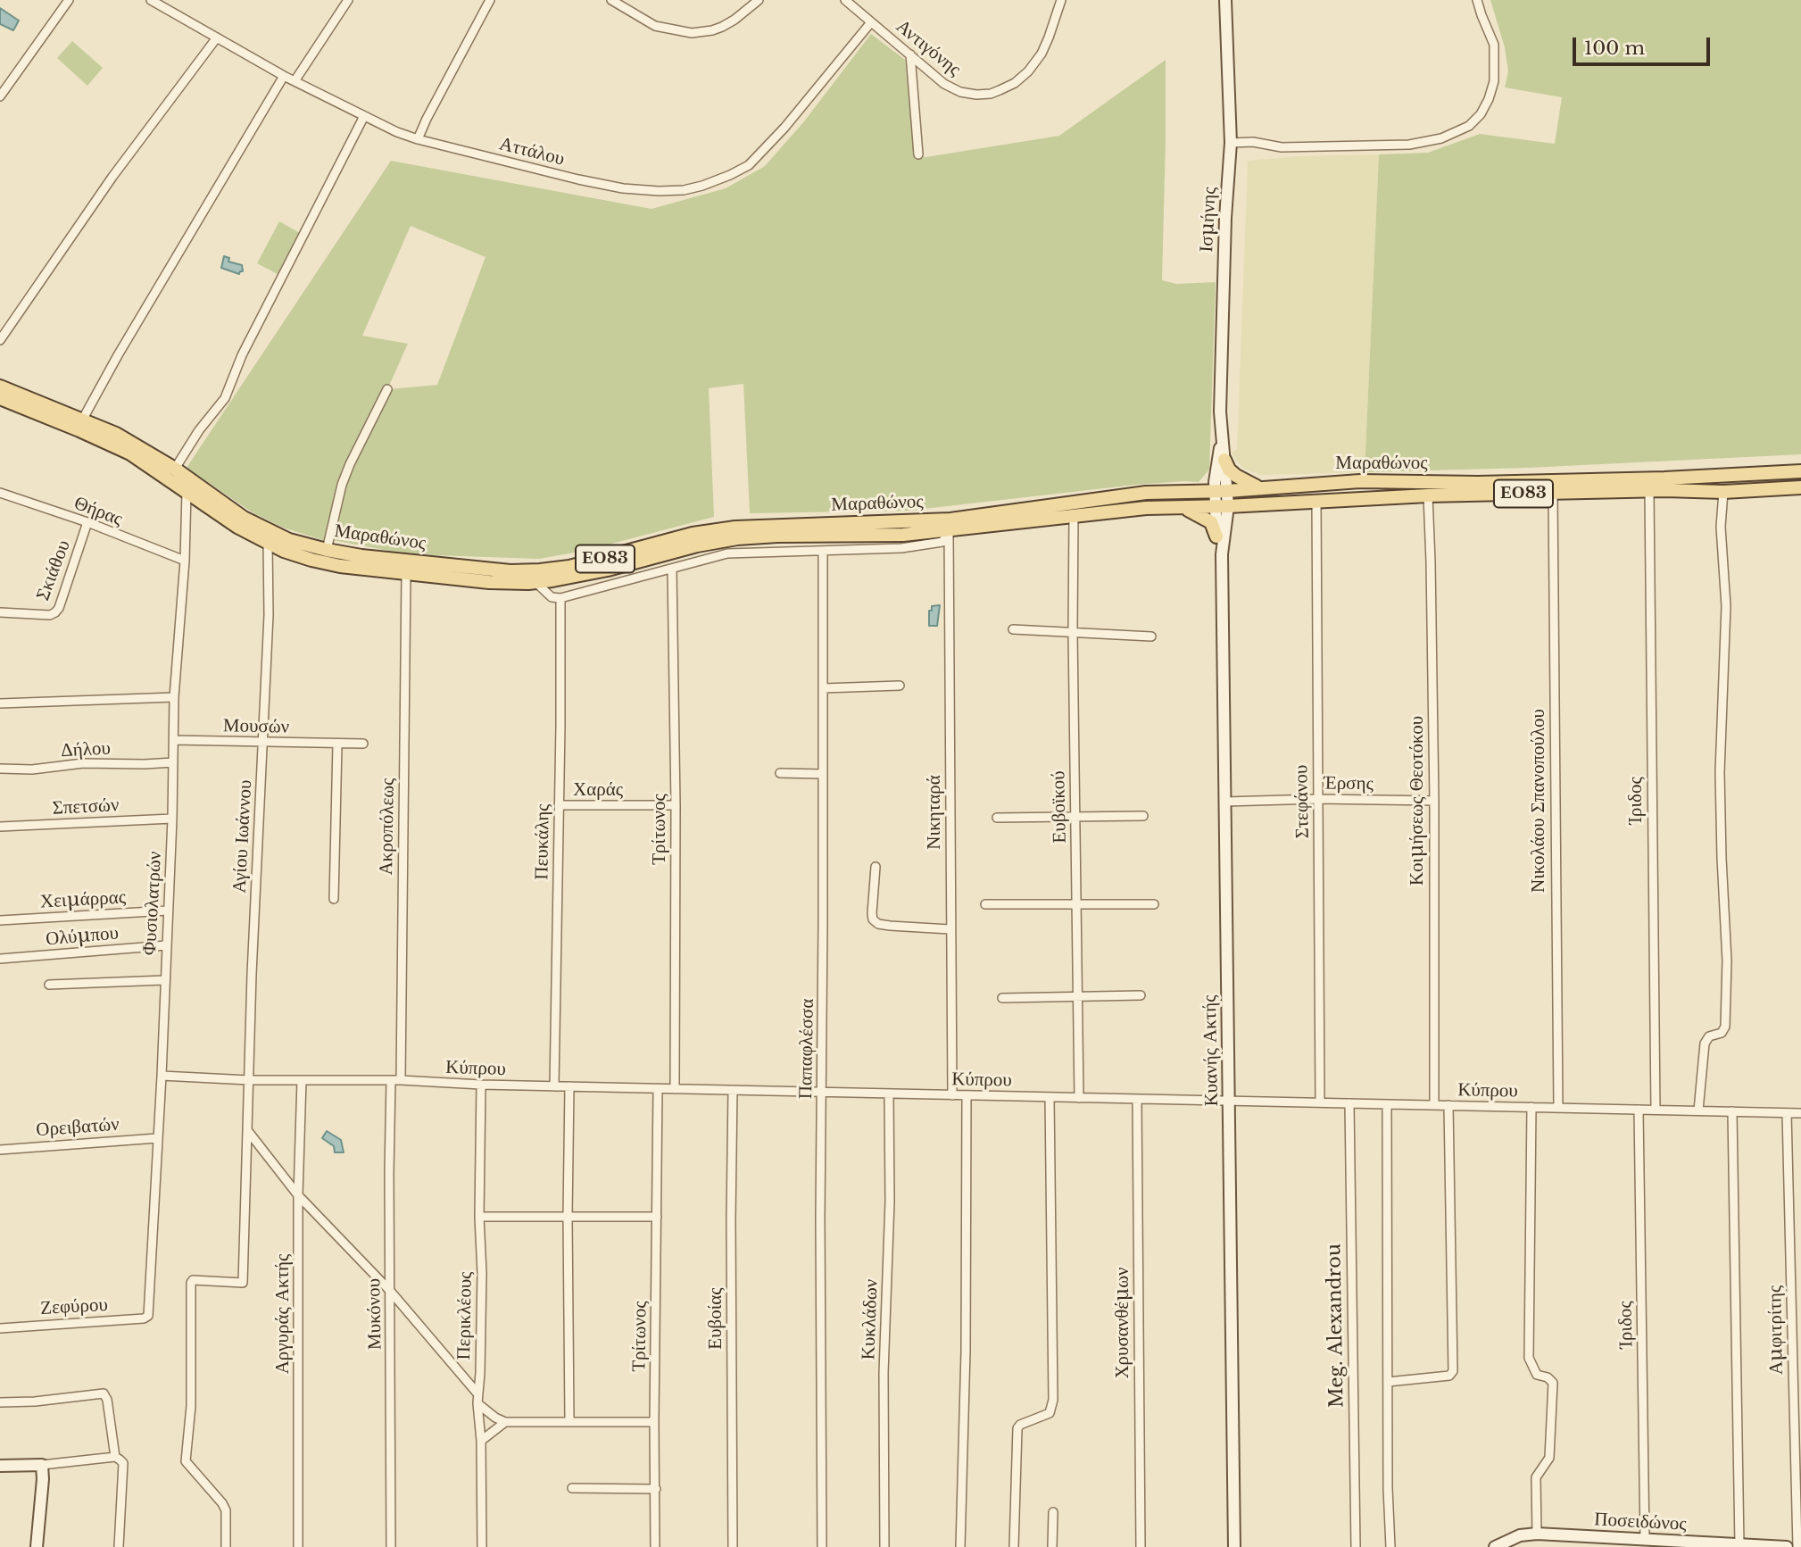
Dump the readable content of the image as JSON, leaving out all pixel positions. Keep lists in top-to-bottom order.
{
  "streets": {
    "main road": ["Μαραθώνος", "ΕΟ83"],
    "street": [
      "Αντιγόνης",
      "Αττάλου",
      "Ισμήνης",
      "Θήρας",
      "Σκιάθου",
      "Μουσών",
      "Δήλου",
      "Έρσης",
      "Χαράς",
      "Κοιμήσεως Θεοτόκου",
      "Νικολάου Σπανοπούλου",
      "Ίριδος",
      "Στεφάνου",
      "Σπετσών",
      "Ευβοϊκού",
      "Νικηταρά",
      "Ακροπόλεως",
      "Τρίτωνος",
      "Αγίου Ιωάννου",
      "Πευκάλης",
      "Χειμάρρας",
      "Φυσιολατρών",
      "Ολύμπου",
      "Παπαφλέσσα",
      "Κυανής Ακτής",
      "Κύπρου",
      "Ορειβατών",
      "Ζεφύρου",
      "Αργυράς Ακτής",
      "Μυκόνου",
      "Περικλέους",
      "Ευβοίας",
      "Κυκλάδων",
      "Χρυσανθέμων",
      "Meg. Alexandrou",
      "Αμφιτρίτης",
      "Ποσειδώνος"
    ]
  },
  "crossings": [
    ["Αντιγόνης", "Αττάλου"],
    ["Μαραθώνος", "Κοιμήσεως Θεοτόκου"],
    ["Μαραθώνος", "Νικολάου Σπανοπούλου"],
    ["Μαραθώνος", "Ίριδος"],
    ["Μαραθώνος", "Στεφάνου"],
    ["Μαραθώνος", "Ευβοϊκού"],
    ["Μαραθώνος", "Νικηταρά"],
    ["Μαραθώνος", "Ακροπόλεως"],
    ["Μαραθώνος", "Αγίου Ιωάννου"],
    ["Μαραθώνος", "Φυσιολατρών"],
    ["Μαραθώνος", "Κυανής Ακτής"],
    ["Θήρας", "Σκιάθου"],
    ["Θήρας", "Φυσιολατρών"],
    ["Μουσών", "Αγίου Ιωάννου"],
    ["Μουσών", "Φυσιολατρών"],
    ["Δήλου", "Φυσιολατρών"],
    ["Έρσης", "Κοιμήσεως Θεοτόκου"],
    ["Έρσης", "Στεφάνου"],
    ["Έρσης", "Κυανής Ακτής"],
    ["Χαράς", "Τρίτωνος"],
    ["Χαράς", "Πευκάλης"],
    ["Κοιμήσεως Θεοτόκου", "Κύπρου"],
    ["Νικολάου Σπανοπούλου", "Κύπρου"],
    ["Ίριδος", "Κύπρου"],
    ["Ίριδος", "Ποσειδώνος"],
    ["Στεφάνου", "Κύπρου"],
    ["Σπετσών", "Φυσιολατρών"],
    ["Ευβοϊκού", "Κύπρου"],
    ["Νικηταρά", "Κύπρου"],
    ["Ακροπόλεως", "Κύπρου"],
    ["Τρίτωνος", "Κύπρου"],
    ["Αγίου Ιωάννου", "Κύπρου"],
    ["Πευκάλης", "Κύπρου"],
    ["Χειμάρρας", "Φυσιολατρών"],
    ["Φυσιολατρών", "Ολύμπου"],
    ["Φυσιολατρών", "Κύπρου"],
    ["Φυσιολατρών", "Ορειβατών"],
    ["Φυσιολατρών", "Ζεφύρου"],
    ["Παπαφλέσσα", "Κύπρου"],
    ["Κυανής Ακτής", "Κύπρου"],
    ["Κύπρου", "Αργυράς Ακτής"],
    ["Κύπρου", "Μυκόνου"],
    ["Κύπρου", "Περικλέους"],
    ["Κύπρου", "Ευβοίας"],
    ["Κύπρου", "Κυκλάδων"],
    ["Κύπρου", "Χρυσανθέμων"],
    ["Κύπρου", "Meg. Alexandrou"],
    ["Κύπρου", "Αμφιτρίτης"]
  ],
  "scale_bar": "100 m"
}
